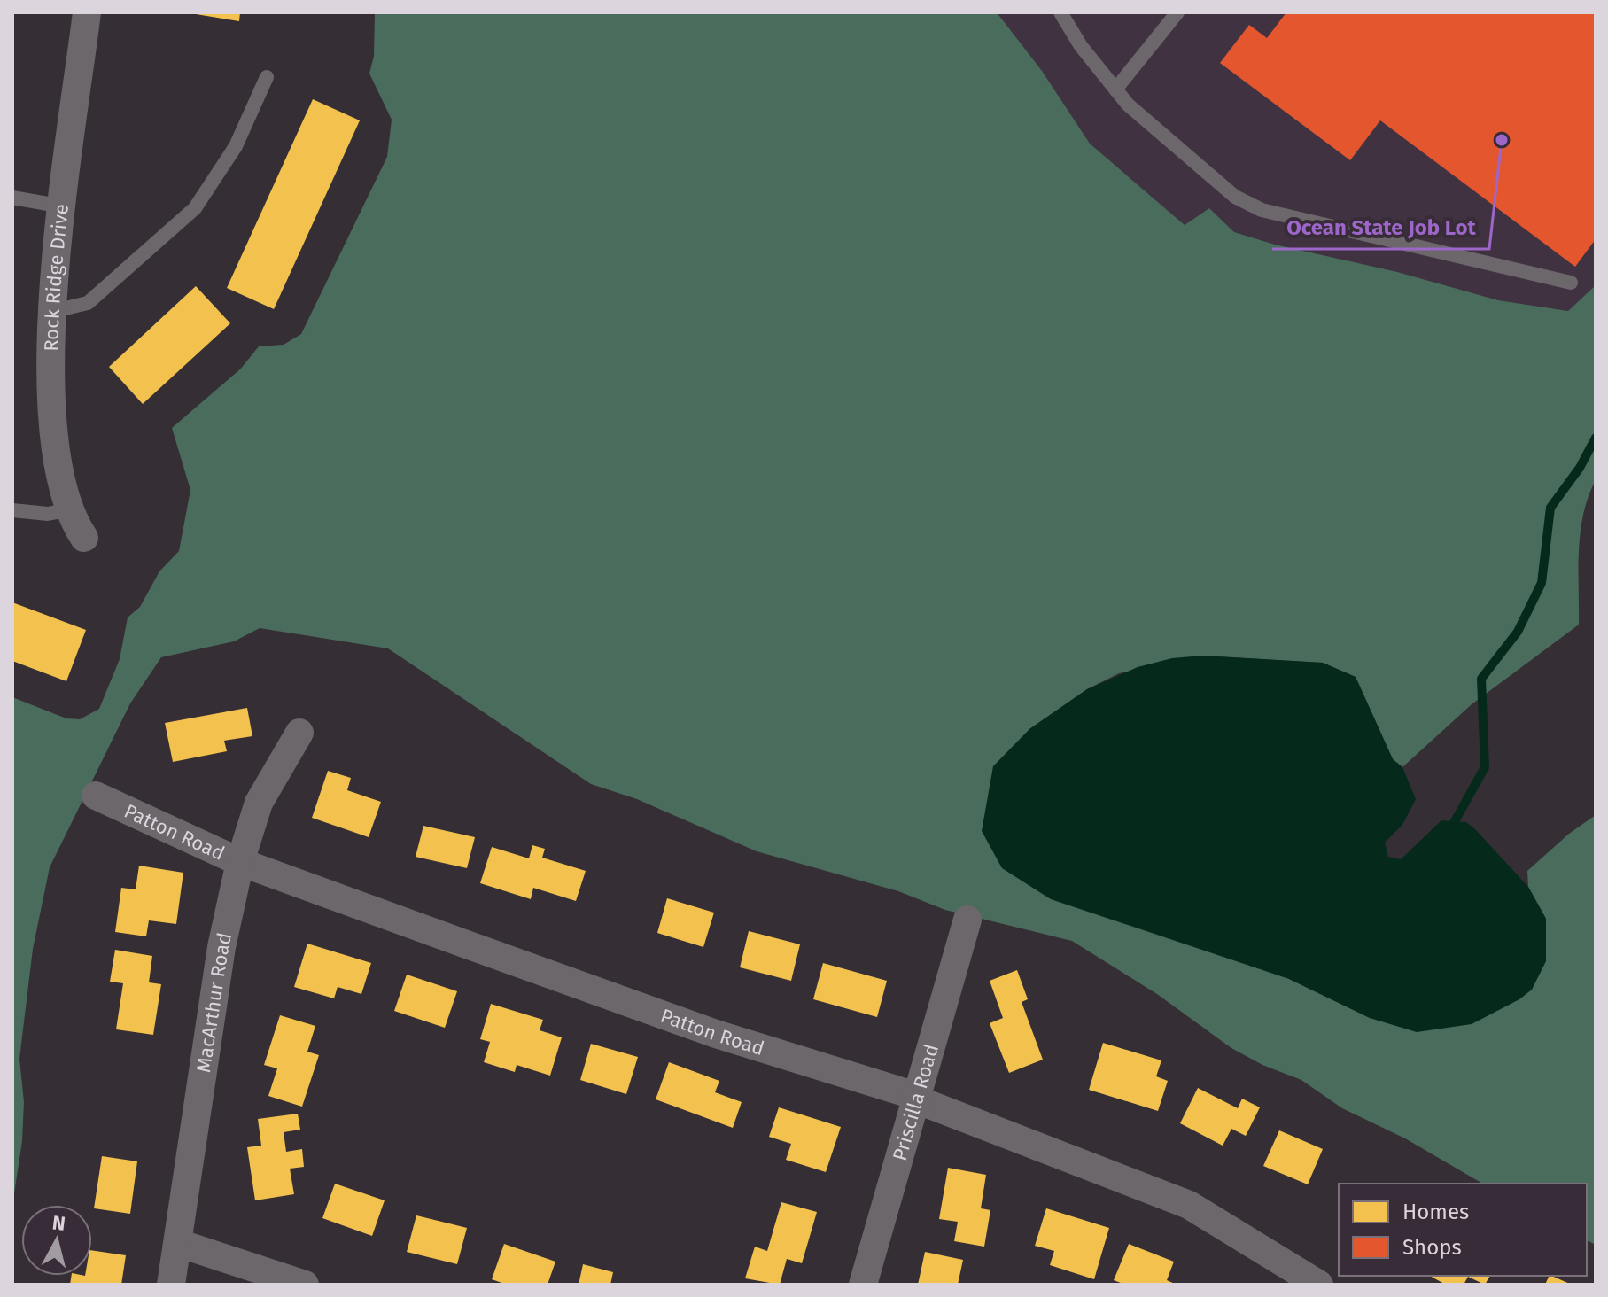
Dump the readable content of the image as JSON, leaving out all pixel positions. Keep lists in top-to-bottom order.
{
  "streets": {
    "street": [
      "Rock Ridge Drive",
      "Patton Road",
      "MacArthur Road",
      "Priscilla Road"
    ]
  },
  "crossings": [
    ["Patton Road", "MacArthur Road"],
    ["Patton Road", "Priscilla Road"]
  ],
  "places": ["Ocean State Job Lot"],
  "legend": ["Homes", "Shops"],
  "north": "top"
}
